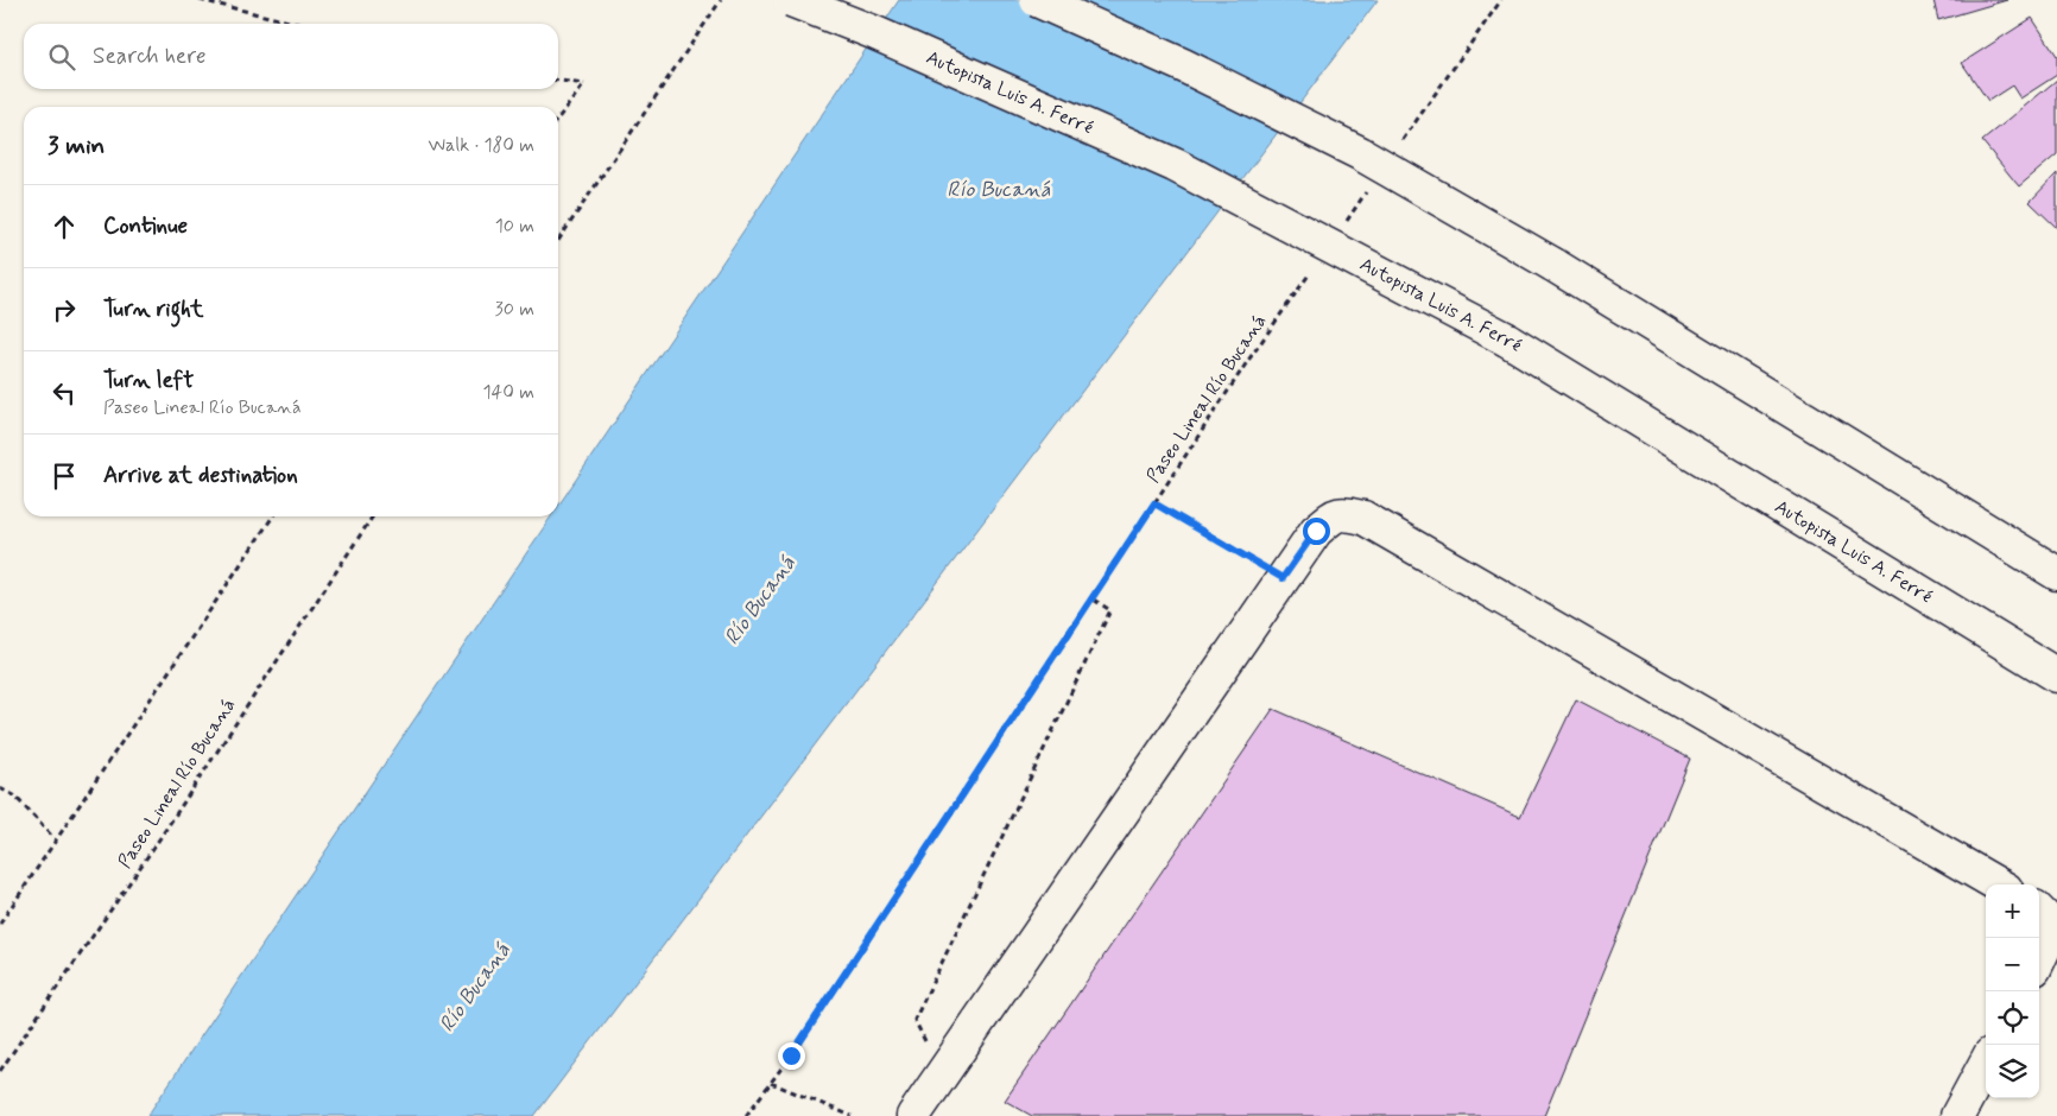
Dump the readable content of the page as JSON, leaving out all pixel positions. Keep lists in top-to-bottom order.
{
  "streets": {
    "main road": ["Autopista Luis A. Ferré"],
    "path": ["Paseo Lineal Río Bucaná"]
  },
  "water": ["Río Bucaná"],
  "page": {
    "search": "Search here",
    "heading": ["3 min", "Walk · 180 m"],
    "list": [
      ["Continue", "10 m"],
      ["Turn right", "30 m"],
      ["Turn left", "Paseo Lineal Río Bucaná", "140 m"],
      "Arrive at destination"
    ],
    "map_buttons": ["+", "−"]
  }
}
